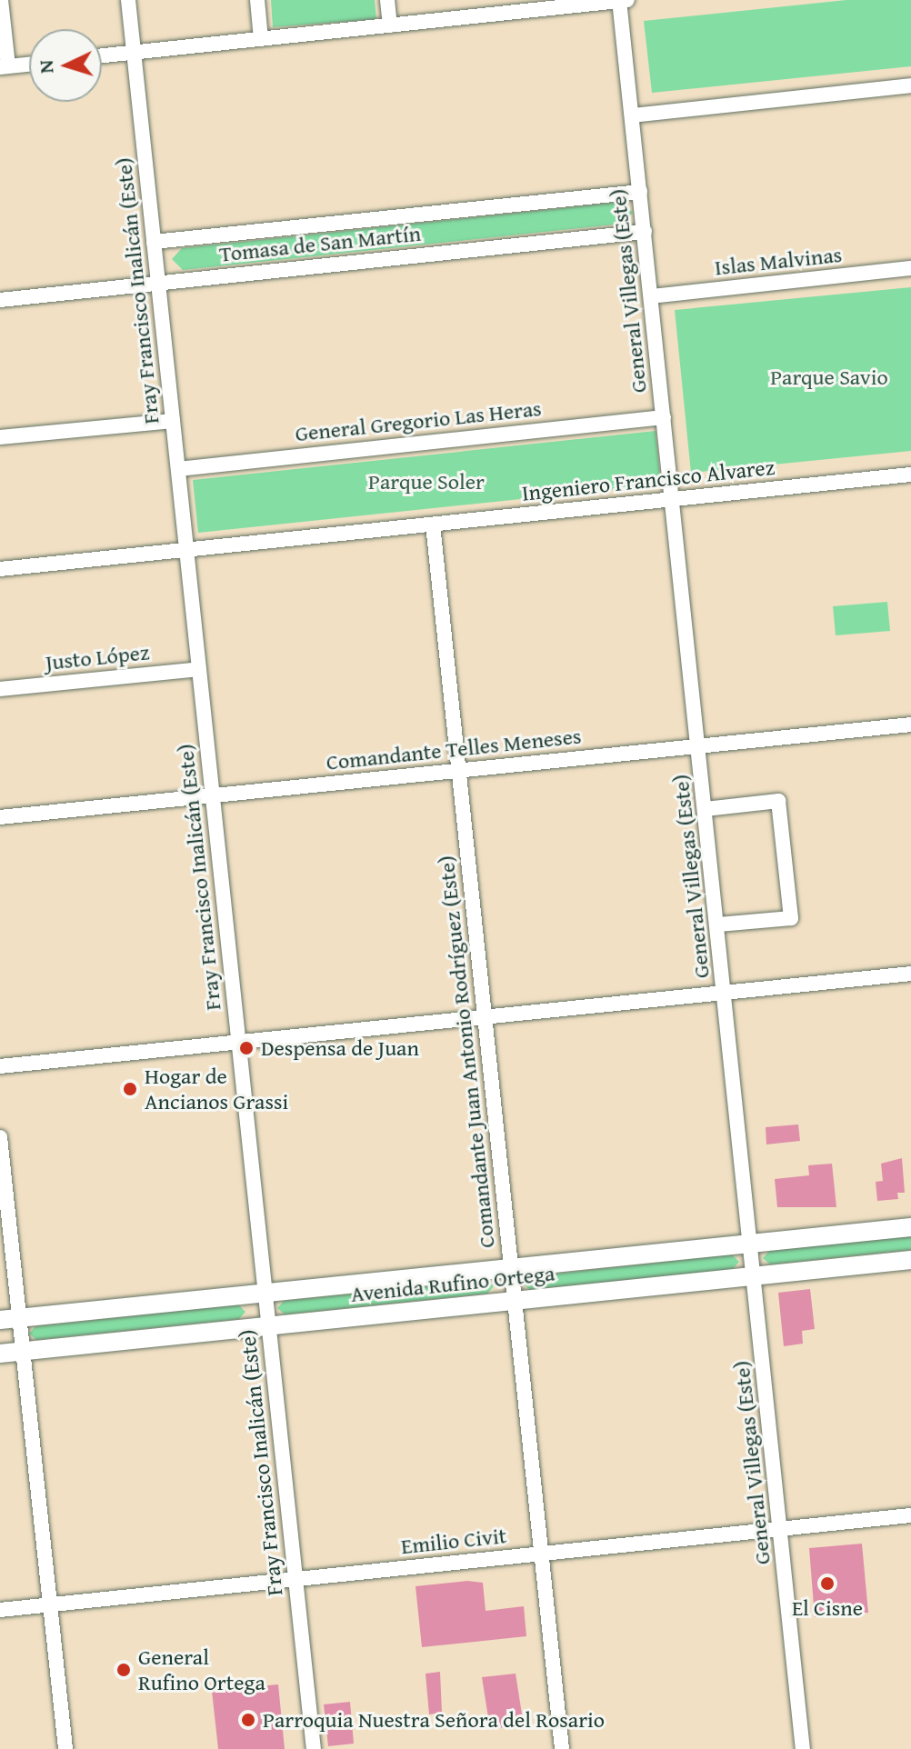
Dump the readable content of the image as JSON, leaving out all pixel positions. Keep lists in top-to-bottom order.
{
  "streets": {
    "main road": ["Avenida Rufino Ortega"],
    "street": [
      "Tomasa de San Martín",
      "Islas Malvinas",
      "Fray Francisco Inalicán (Este)",
      "General Villegas (Este)",
      "General Gregorio Las Heras",
      "Ingeniero Francisco Alvarez",
      "Justo López",
      "Comandante Telles Meneses",
      "Comandante Juan Antonio Rodríguez (Este)",
      "Emilio Civit"
    ]
  },
  "crossings": [
    ["Tomasa de San Martín", "Fray Francisco Inalicán (Este)"],
    ["Tomasa de San Martín", "General Villegas (Este)"],
    ["Islas Malvinas", "General Villegas (Este)"],
    ["Fray Francisco Inalicán (Este)", "General Gregorio Las Heras"],
    ["Fray Francisco Inalicán (Este)", "Ingeniero Francisco Alvarez"],
    ["Fray Francisco Inalicán (Este)", "Justo López"],
    ["Fray Francisco Inalicán (Este)", "Comandante Telles Meneses"],
    ["Fray Francisco Inalicán (Este)", "Avenida Rufino Ortega"],
    ["Fray Francisco Inalicán (Este)", "Emilio Civit"],
    ["General Villegas (Este)", "General Gregorio Las Heras"],
    ["General Villegas (Este)", "Ingeniero Francisco Alvarez"],
    ["General Villegas (Este)", "Comandante Telles Meneses"],
    ["General Villegas (Este)", "Avenida Rufino Ortega"],
    ["General Villegas (Este)", "Emilio Civit"],
    ["Ingeniero Francisco Alvarez", "Comandante Juan Antonio Rodríguez (Este)"],
    ["Comandante Telles Meneses", "Comandante Juan Antonio Rodríguez (Este)"],
    ["Comandante Juan Antonio Rodríguez (Este)", "Avenida Rufino Ortega"],
    ["Comandante Juan Antonio Rodríguez (Este)", "Emilio Civit"]
  ],
  "parks": ["Parque Savio", "Parque Soler"],
  "places": [
    "Despensa de Juan",
    "Hogar de Ancianos Grassi",
    "El Cisne",
    "General Rufino Ortega",
    "Parroquia Nuestra Señora del Rosario"
  ],
  "north": "left"
}
